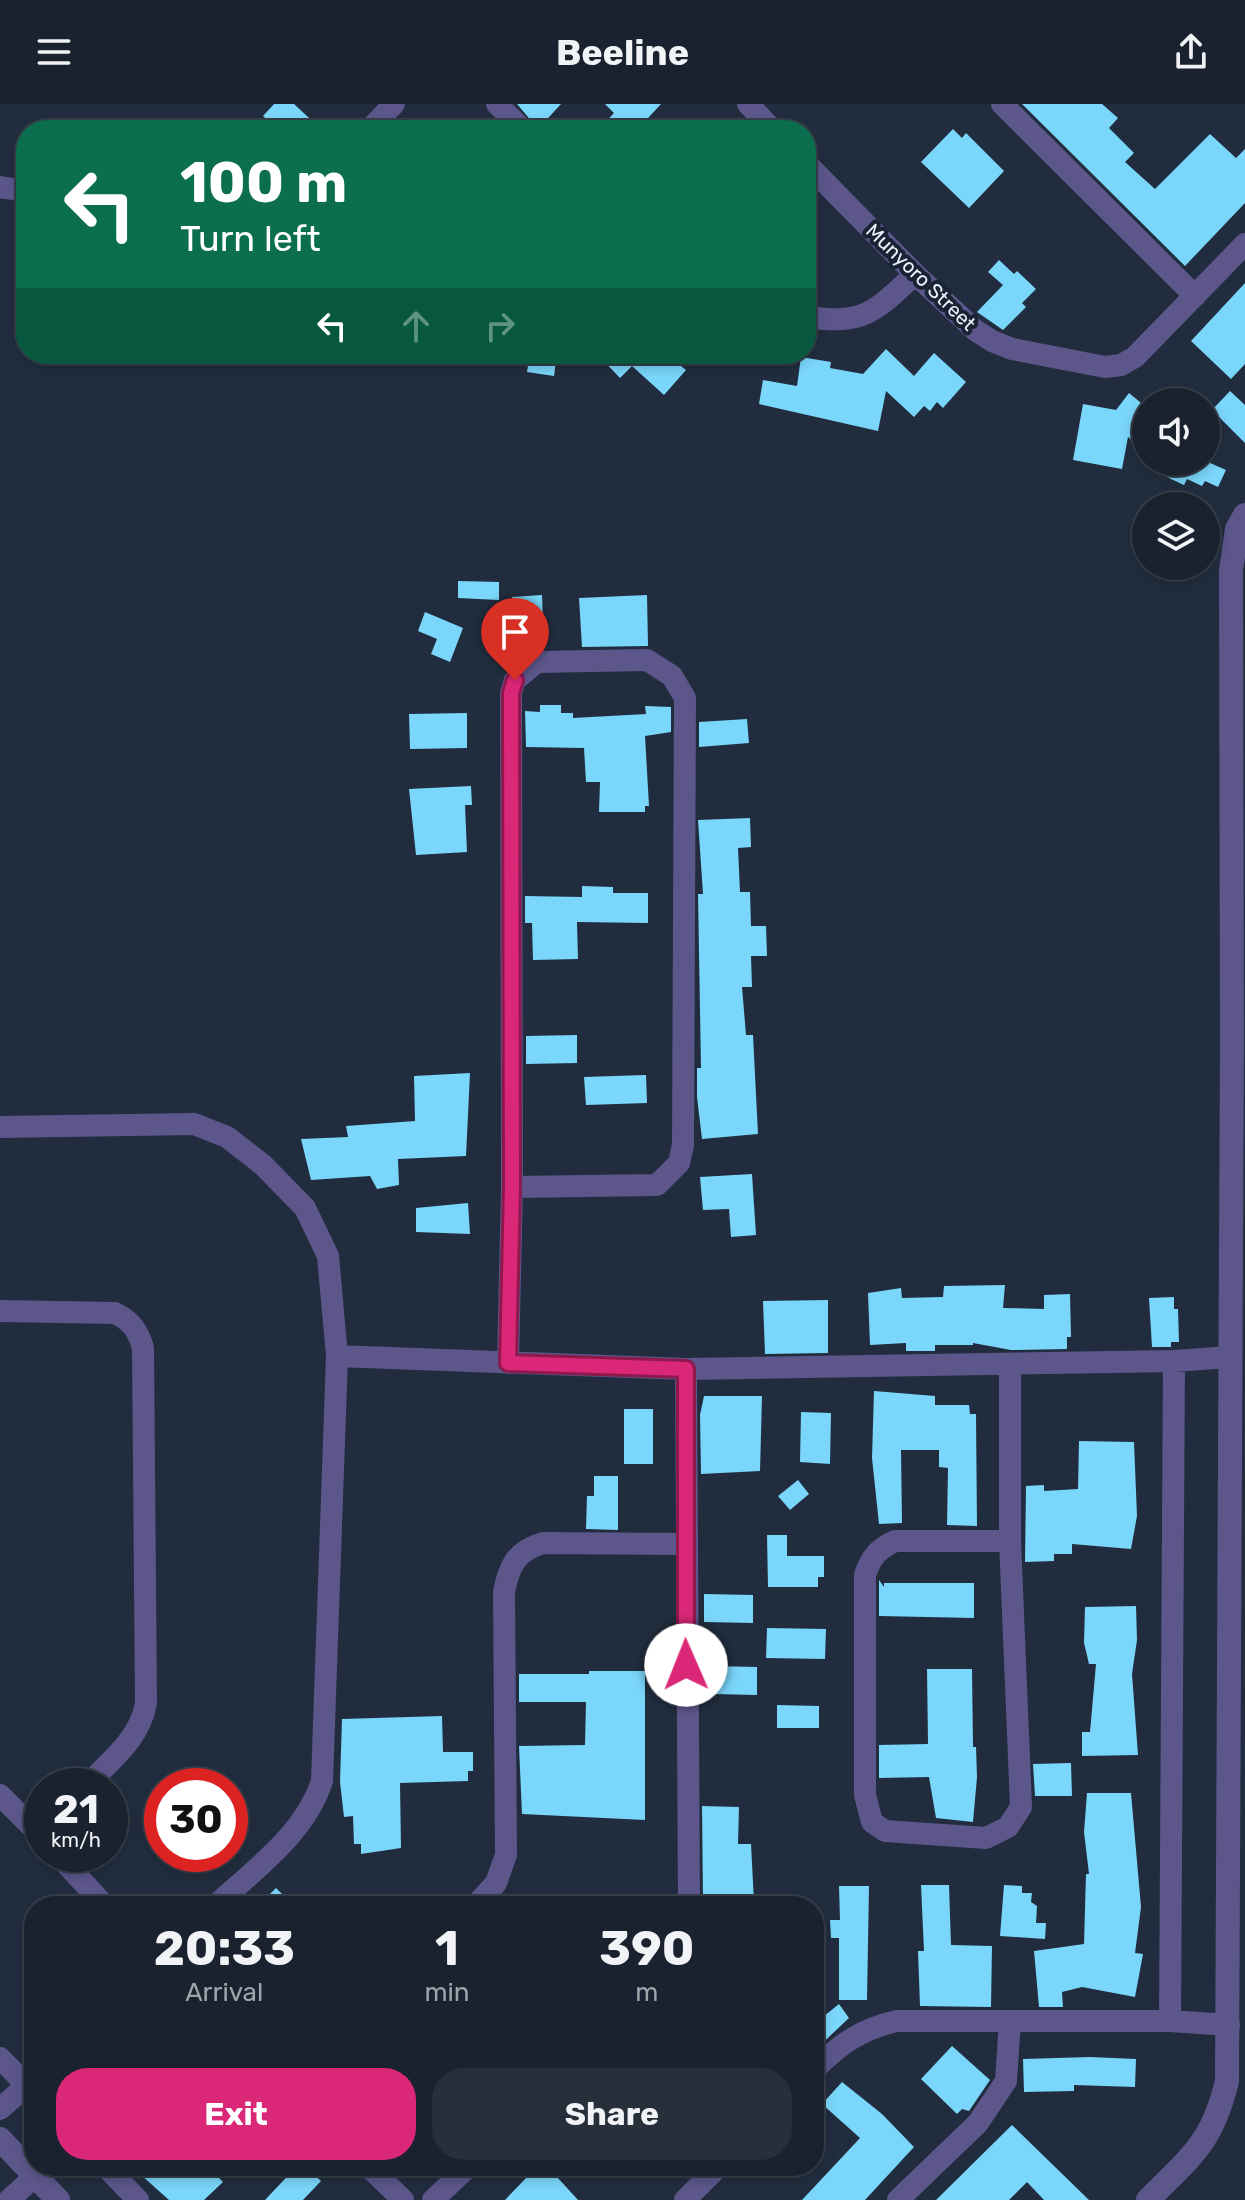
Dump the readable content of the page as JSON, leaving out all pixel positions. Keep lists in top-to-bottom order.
{
  "streets": {
    "street": ["Munyoro Street"]
  },
  "page": {
    "header": "Beeline",
    "turn": ["100 m", "Turn left"],
    "speed": "21 km/h",
    "limit": "30",
    "eta": [
      "20:33",
      "Arrival",
      "1",
      "min",
      "390",
      "m"
    ],
    "buttons": ["Exit", "Share"]
  }
}
